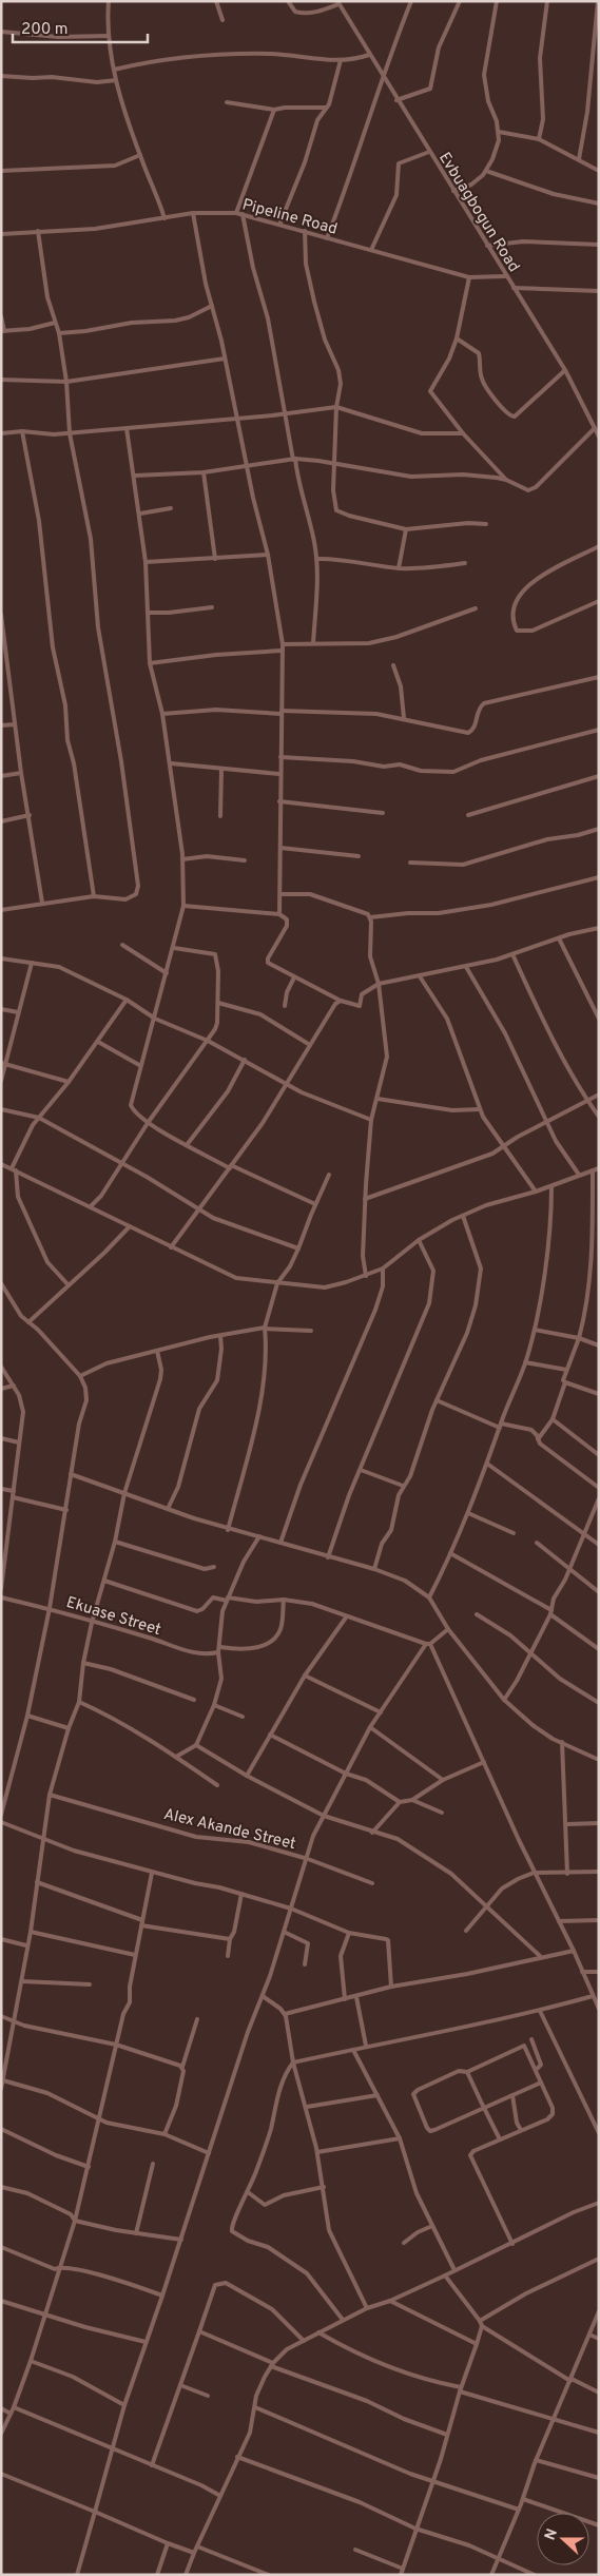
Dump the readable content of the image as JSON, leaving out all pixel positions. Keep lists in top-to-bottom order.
{
  "streets": {
    "street": [
      "Evbuagbogun Road",
      "Pipeline Road",
      "Ekuase Street",
      "Alex Akande Street"
    ]
  },
  "crossings": [
    ["Evbuagbogun Road", "Pipeline Road"]
  ],
  "scale_bar": "200 m",
  "north": "left"
}
